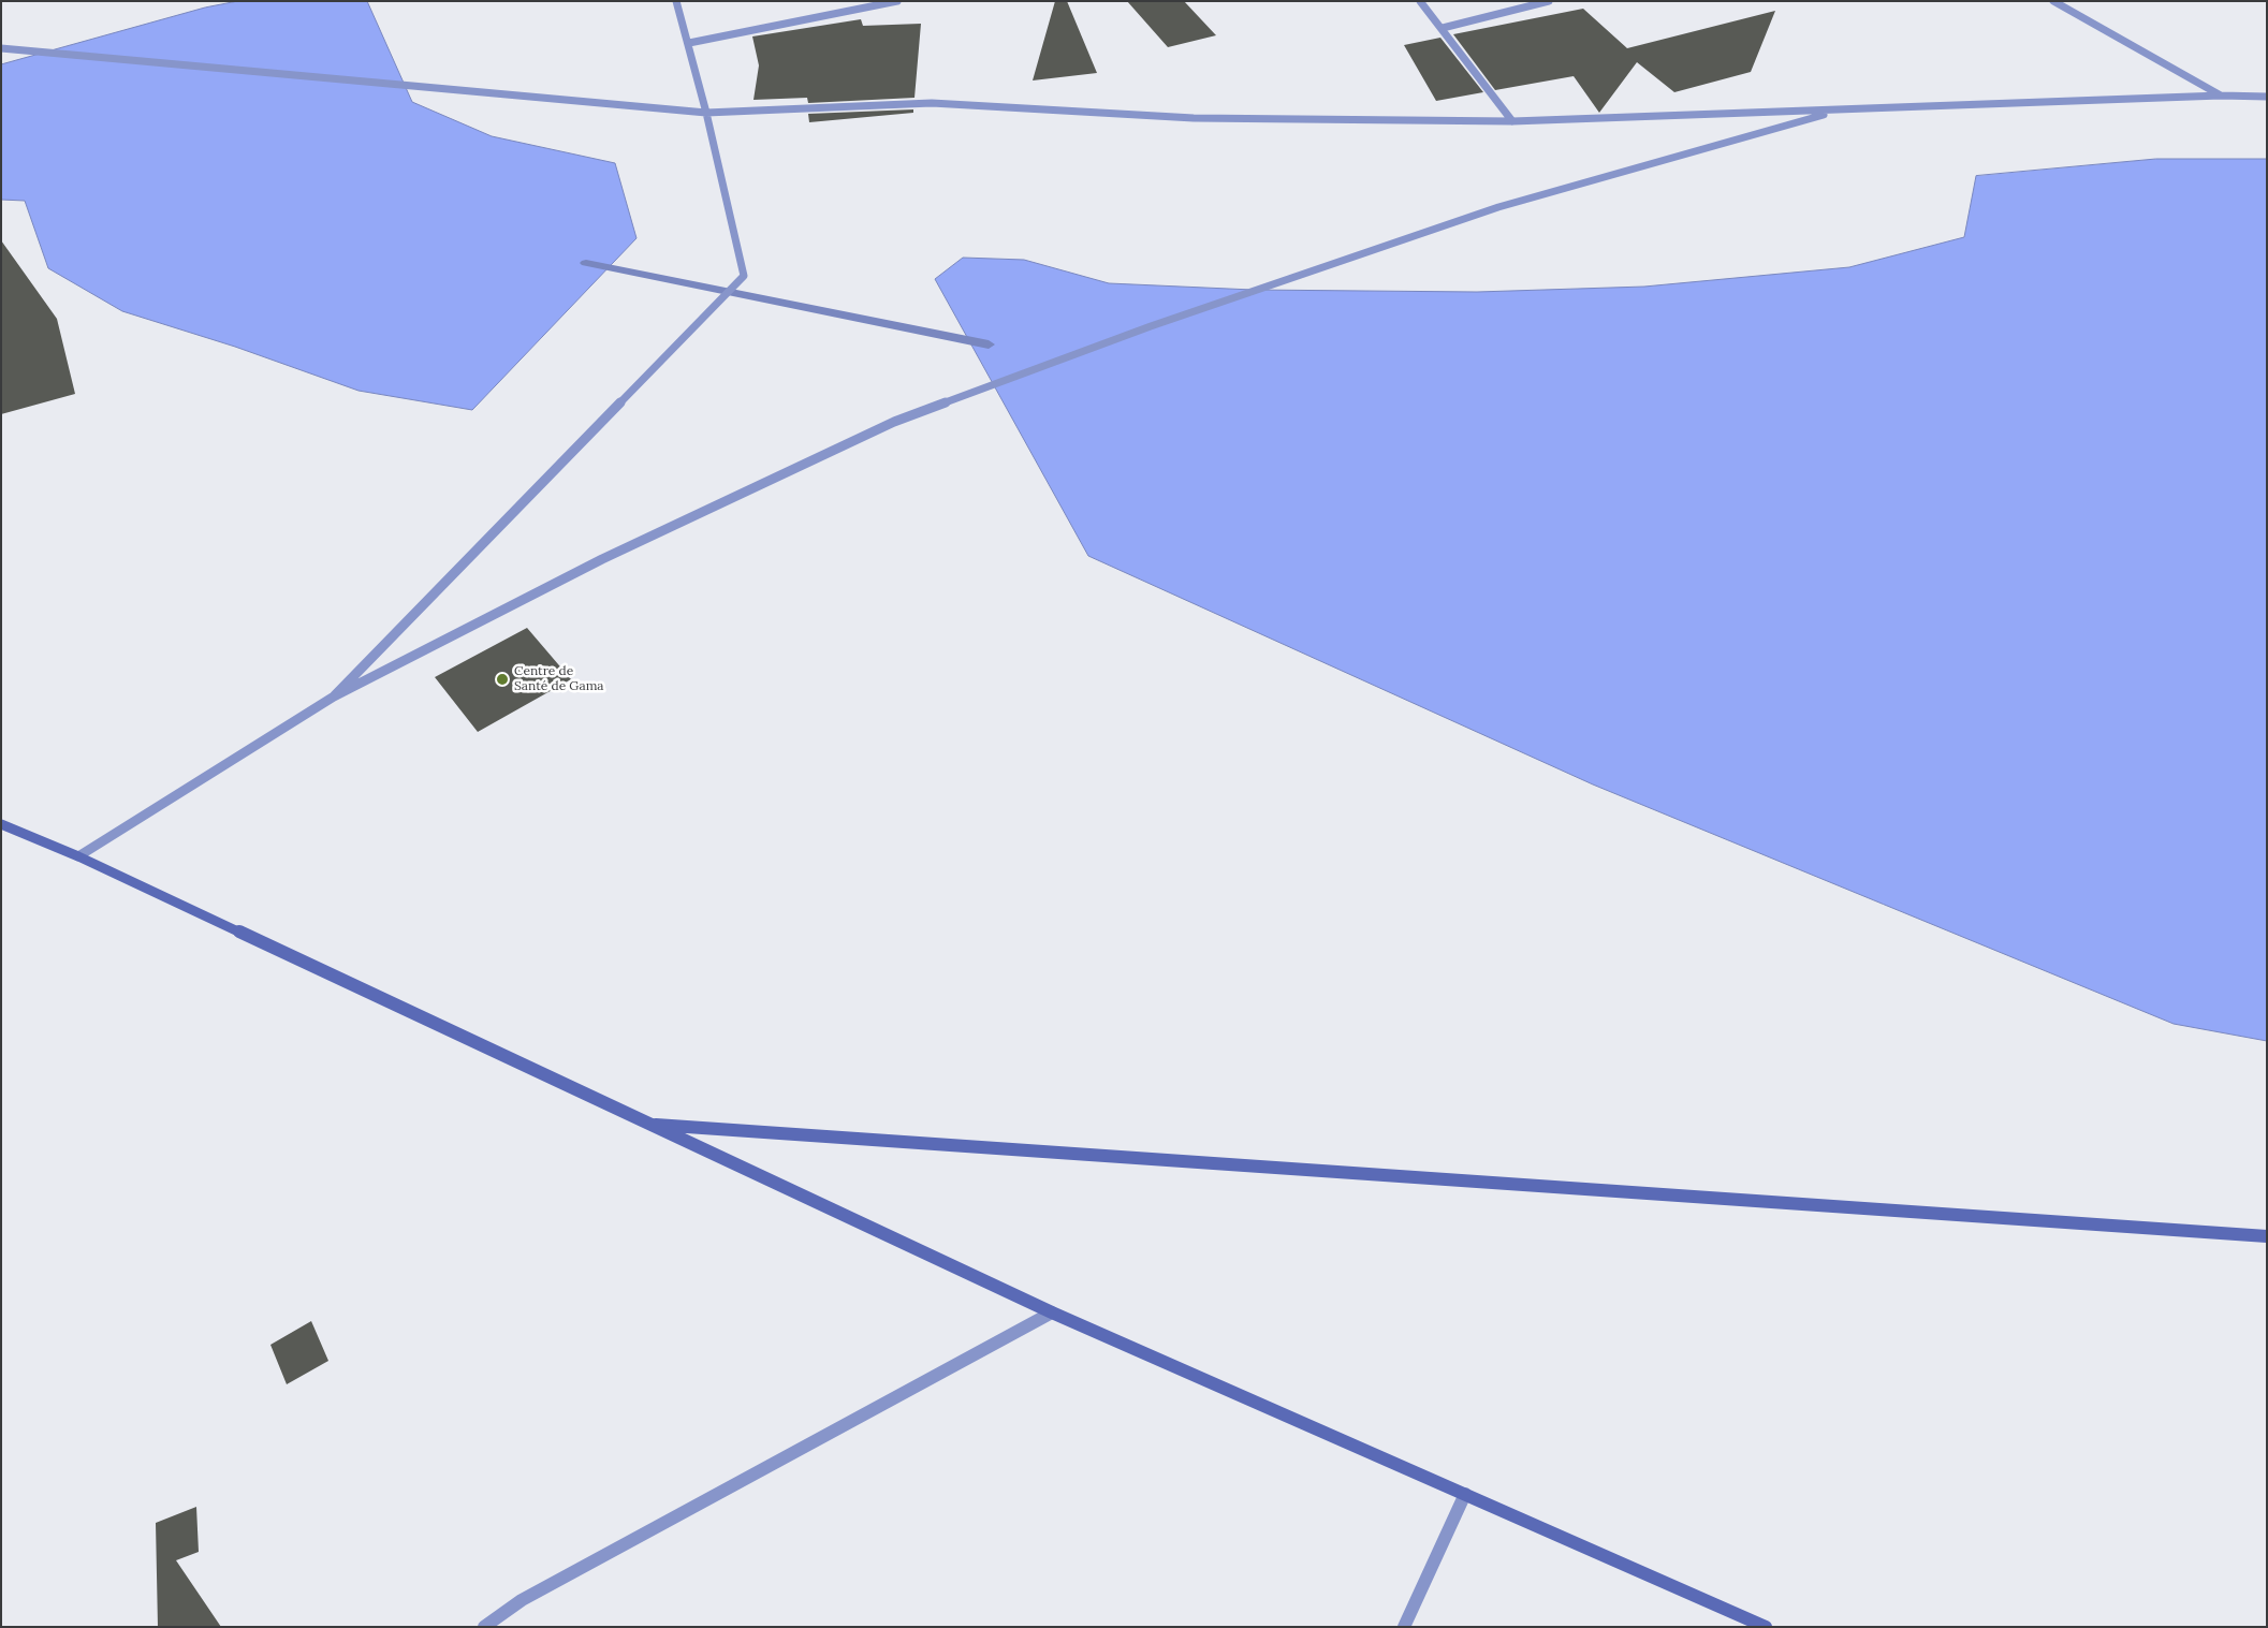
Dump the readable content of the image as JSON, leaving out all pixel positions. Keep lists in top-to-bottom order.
{
  "places": ["Centre de Santé de Gama"]
}
